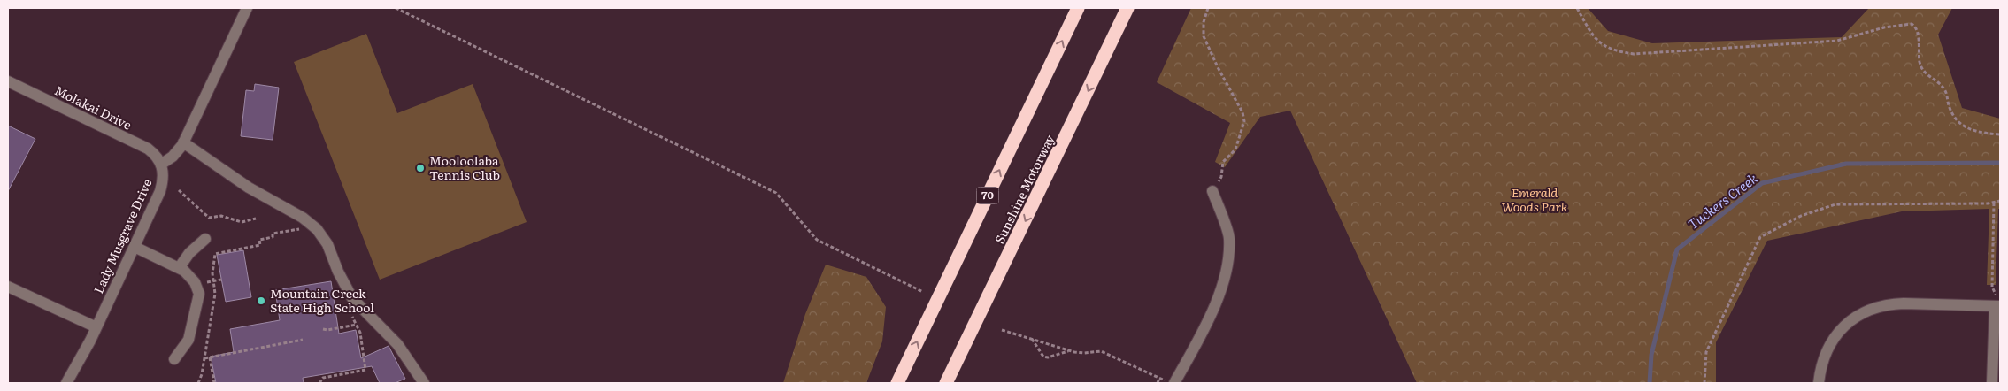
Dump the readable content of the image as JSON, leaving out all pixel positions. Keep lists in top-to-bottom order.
{
  "streets": {
    "highway": ["Sunshine Motorway", "70"],
    "street": ["Molakai Drive", "Lady Musgrave Drive"]
  },
  "crossings": [
    ["Molakai Drive", "Lady Musgrave Drive"]
  ],
  "water": ["Tuckers Creek"],
  "parks": ["Emerald Woods Park"],
  "places": ["Mooloolaba Tennis Club", "Mountain Creek State High School"]
}
